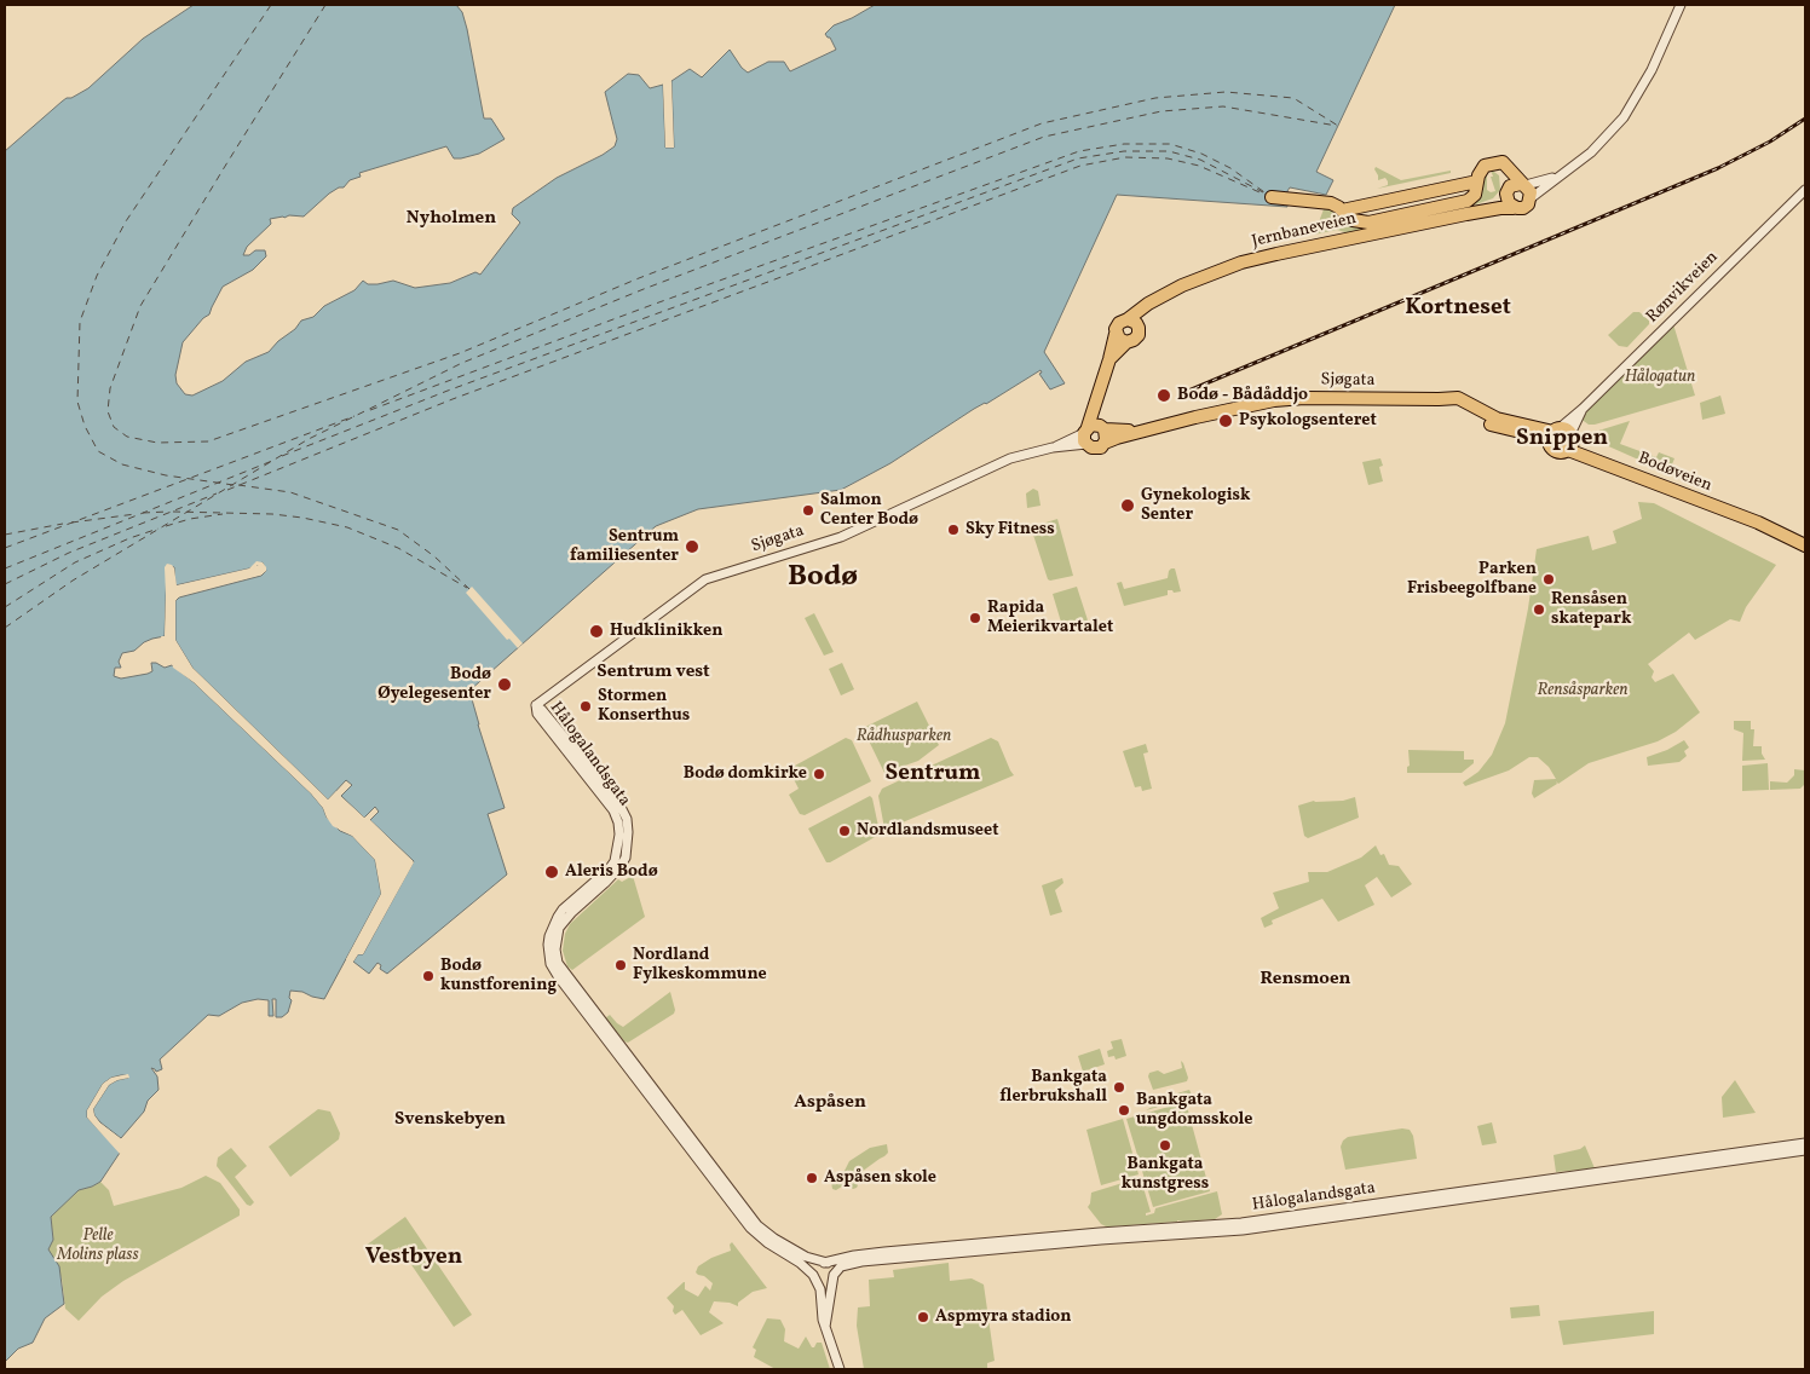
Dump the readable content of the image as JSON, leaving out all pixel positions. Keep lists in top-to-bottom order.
{
  "streets": {
    "highway": ["Jernbaneveien", "Sjøgata", "Bodøveien"],
    "street": ["Rønvikveien", "Hålogalandsgata"]
  },
  "crossings": [
    ["Jernbaneveien", "Sjøgata"],
    ["Rønvikveien", "Sjøgata"],
    ["Rønvikveien", "Bodøveien"],
    ["Sjøgata", "Bodøveien"],
    ["Sjøgata", "Hålogalandsgata"]
  ],
  "districts": [
    "Nyholmen",
    "Kortneset",
    "Snippen",
    "Bodø",
    "Sentrum vest",
    "Sentrum",
    "Rensmoen",
    "Aspåsen",
    "Svenskebyen",
    "Vestbyen"
  ],
  "parks": [
    "Hålogatun",
    "Rensåsparken",
    "Rådhusparken",
    "Pelle Molins plass"
  ],
  "places": [
    "Bodø - Bådåddjo",
    "Psykologsenteret",
    "Gynekologisk Senter",
    "Salmon Center Bodø",
    "Sky Fitness",
    "Sentrum familiesenter",
    "Parken Frisbeegolfbane",
    "Rensåsen skatepark",
    "Rapida Meierikvartalet",
    "Hudklinikken",
    "Bodø Øyelegesenter",
    "Stormen Konserthus",
    "Bodø domkirke",
    "Nordlandsmuseet",
    "Aleris Bodø",
    "Nordland Fylkeskommune",
    "Bodø kunstforening",
    "Bankgata flerbrukshall",
    "Bankgata ungdomsskole",
    "Bankgata kunstgress",
    "Aspåsen skole",
    "Aspmyra stadion"
  ]
}
